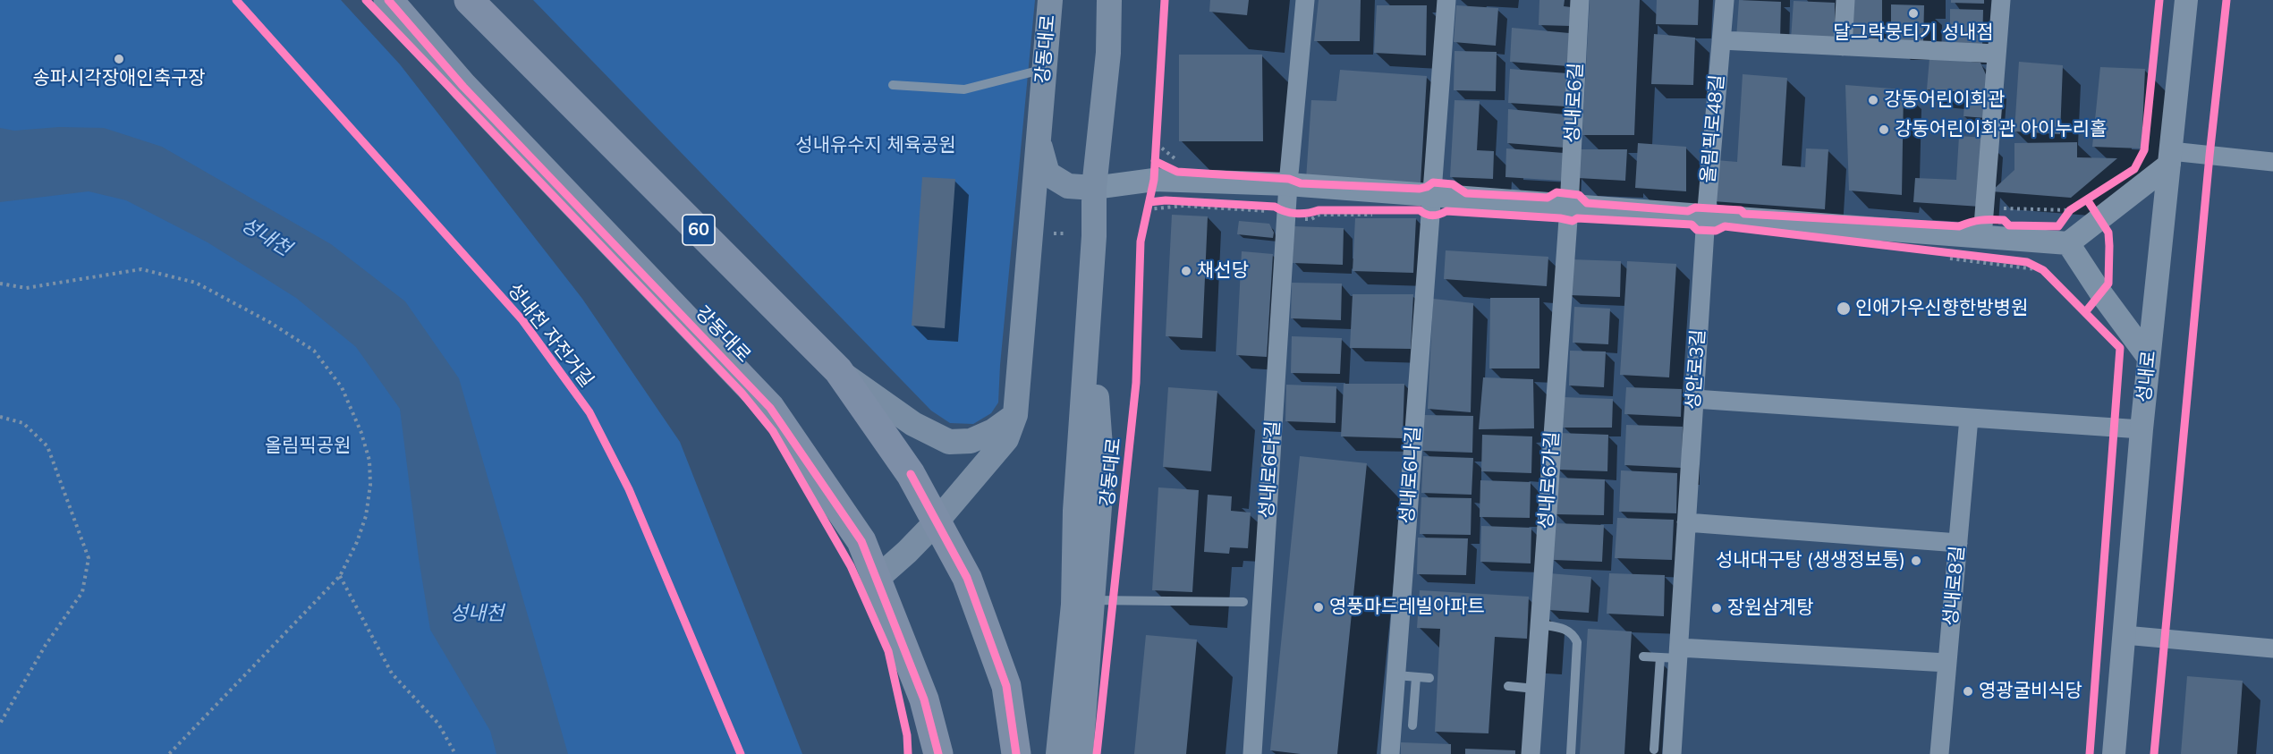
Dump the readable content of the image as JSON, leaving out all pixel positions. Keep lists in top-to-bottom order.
{
  "streets": {
    "main road": ["강동대로", "60"],
    "street": [
      "성내로6길",
      "올림픽로48길",
      "성안로3길",
      "성내로",
      "성내로6다길",
      "성내로6나길",
      "성내로6가길",
      "성내로8길"
    ],
    "cycle path": ["성내천 자전거길"]
  },
  "crossings": [
    ["강동대로", "60"],
    ["성내로6길", "성내로6가길"],
    ["올림픽로48길", "성안로3길"]
  ],
  "water": ["성내천"],
  "parks": ["성내유수지 체육공원", "올림픽공원"],
  "places": [
    "달그락뭉티기 성내점",
    "송파시각장애인축구장",
    "강동어린이회관",
    "강동어린이회관 아이누리홀",
    "채선당",
    "인애가우신향한방병원",
    "성내대구탕 (생생정보통)",
    "영풍마드레빌아파트",
    "장원삼계탕",
    "영광굴비식당"
  ]
}
